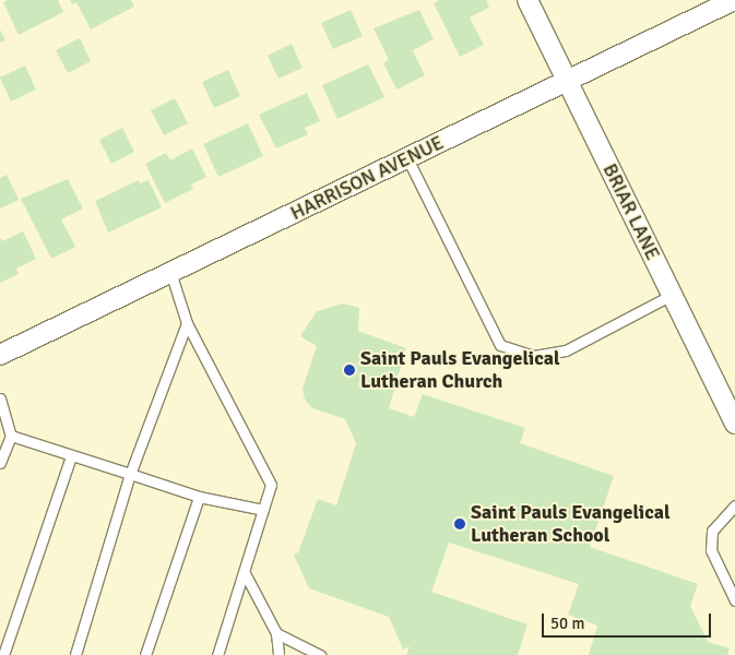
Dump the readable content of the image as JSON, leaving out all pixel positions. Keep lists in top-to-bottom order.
{
  "streets": {
    "street": ["HARRISON AVENUE", "BRIAR LANE"]
  },
  "crossings": [
    ["HARRISON AVENUE", "BRIAR LANE"]
  ],
  "places": ["Saint Pauls Evangelical Lutheran Church", "Saint Pauls Evangelical Lutheran School"],
  "scale_bar": "50 m"
}
